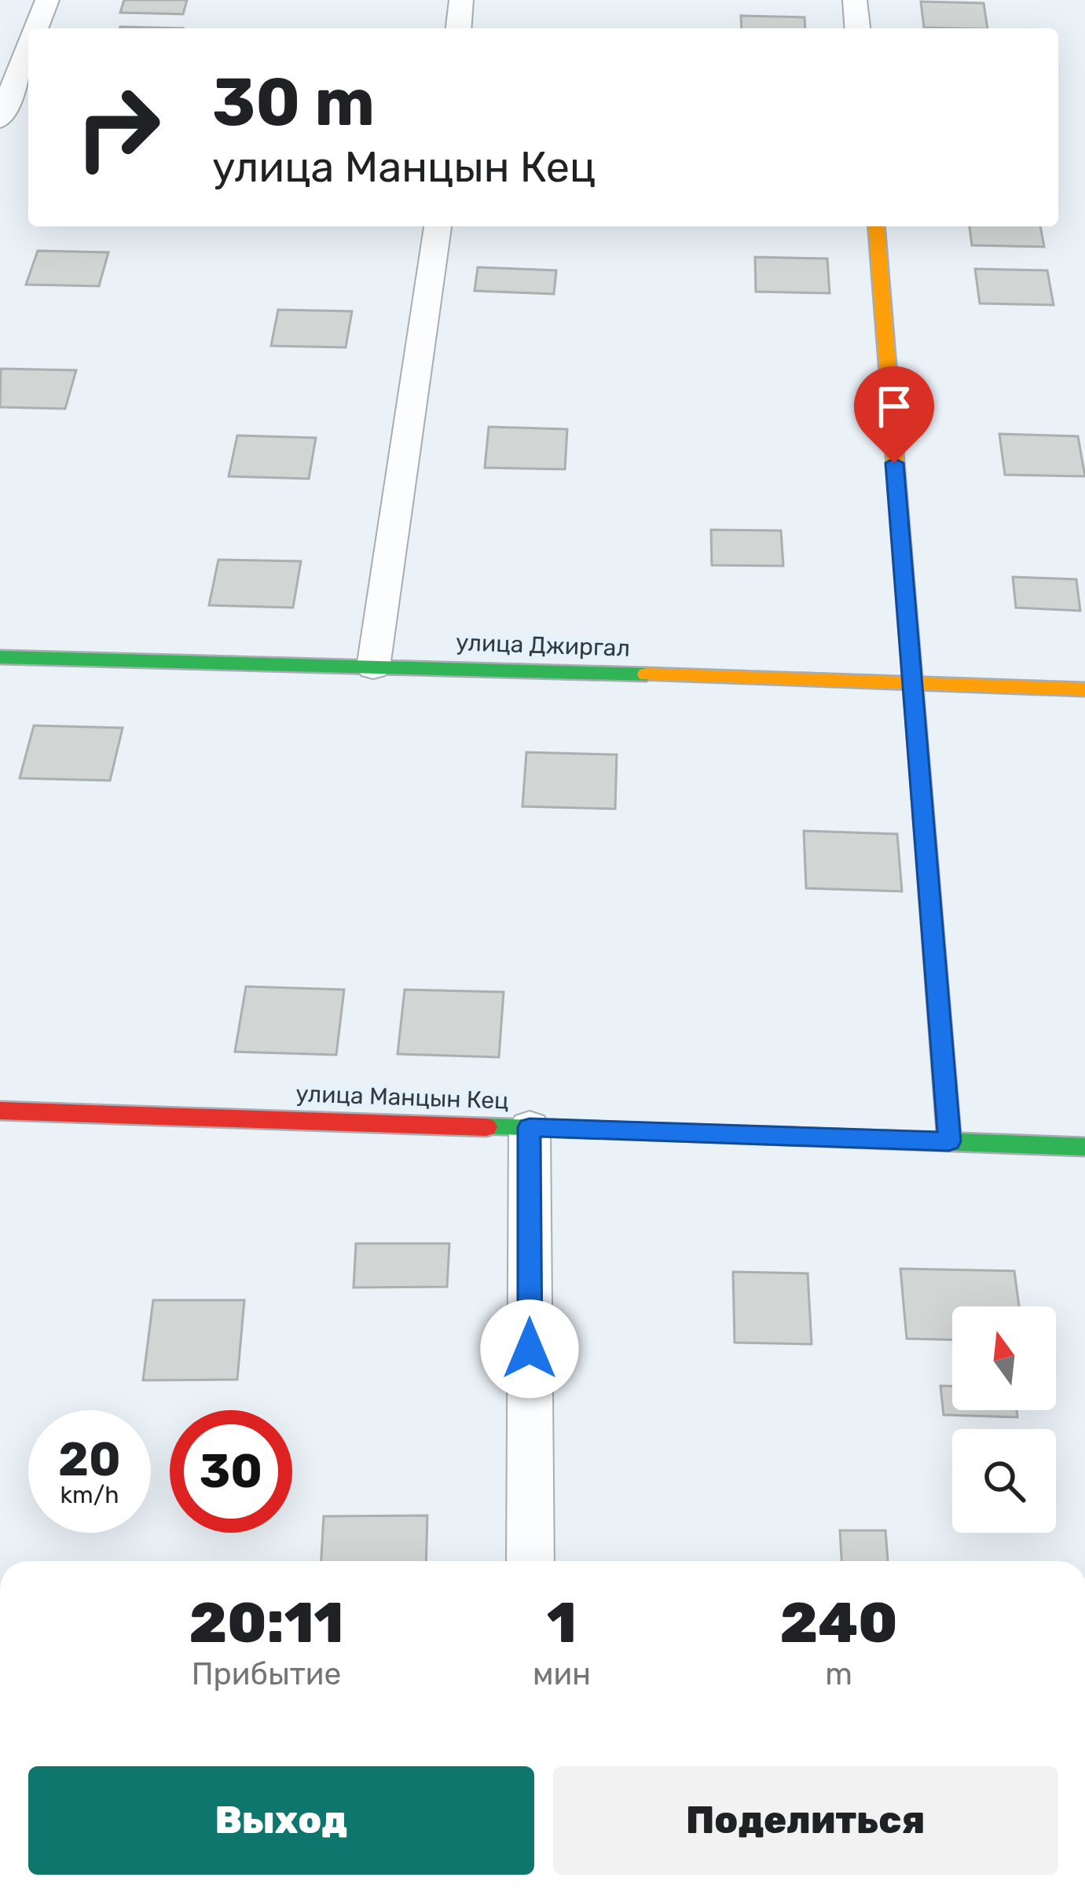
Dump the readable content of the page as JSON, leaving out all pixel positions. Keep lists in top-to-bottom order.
{
  "streets": {
    "street": ["улица Джиргал", "улица Манцын Кец"]
  },
  "north": "top",
  "page": {
    "turn": ["30 m", "улица Манцын Кец"],
    "speed": "20 km/h",
    "limit": "30",
    "eta": [
      "20:11",
      "Прибытие",
      "1",
      "мин",
      "240",
      "m"
    ],
    "buttons": ["Выход", "Поделиться"]
  }
}
